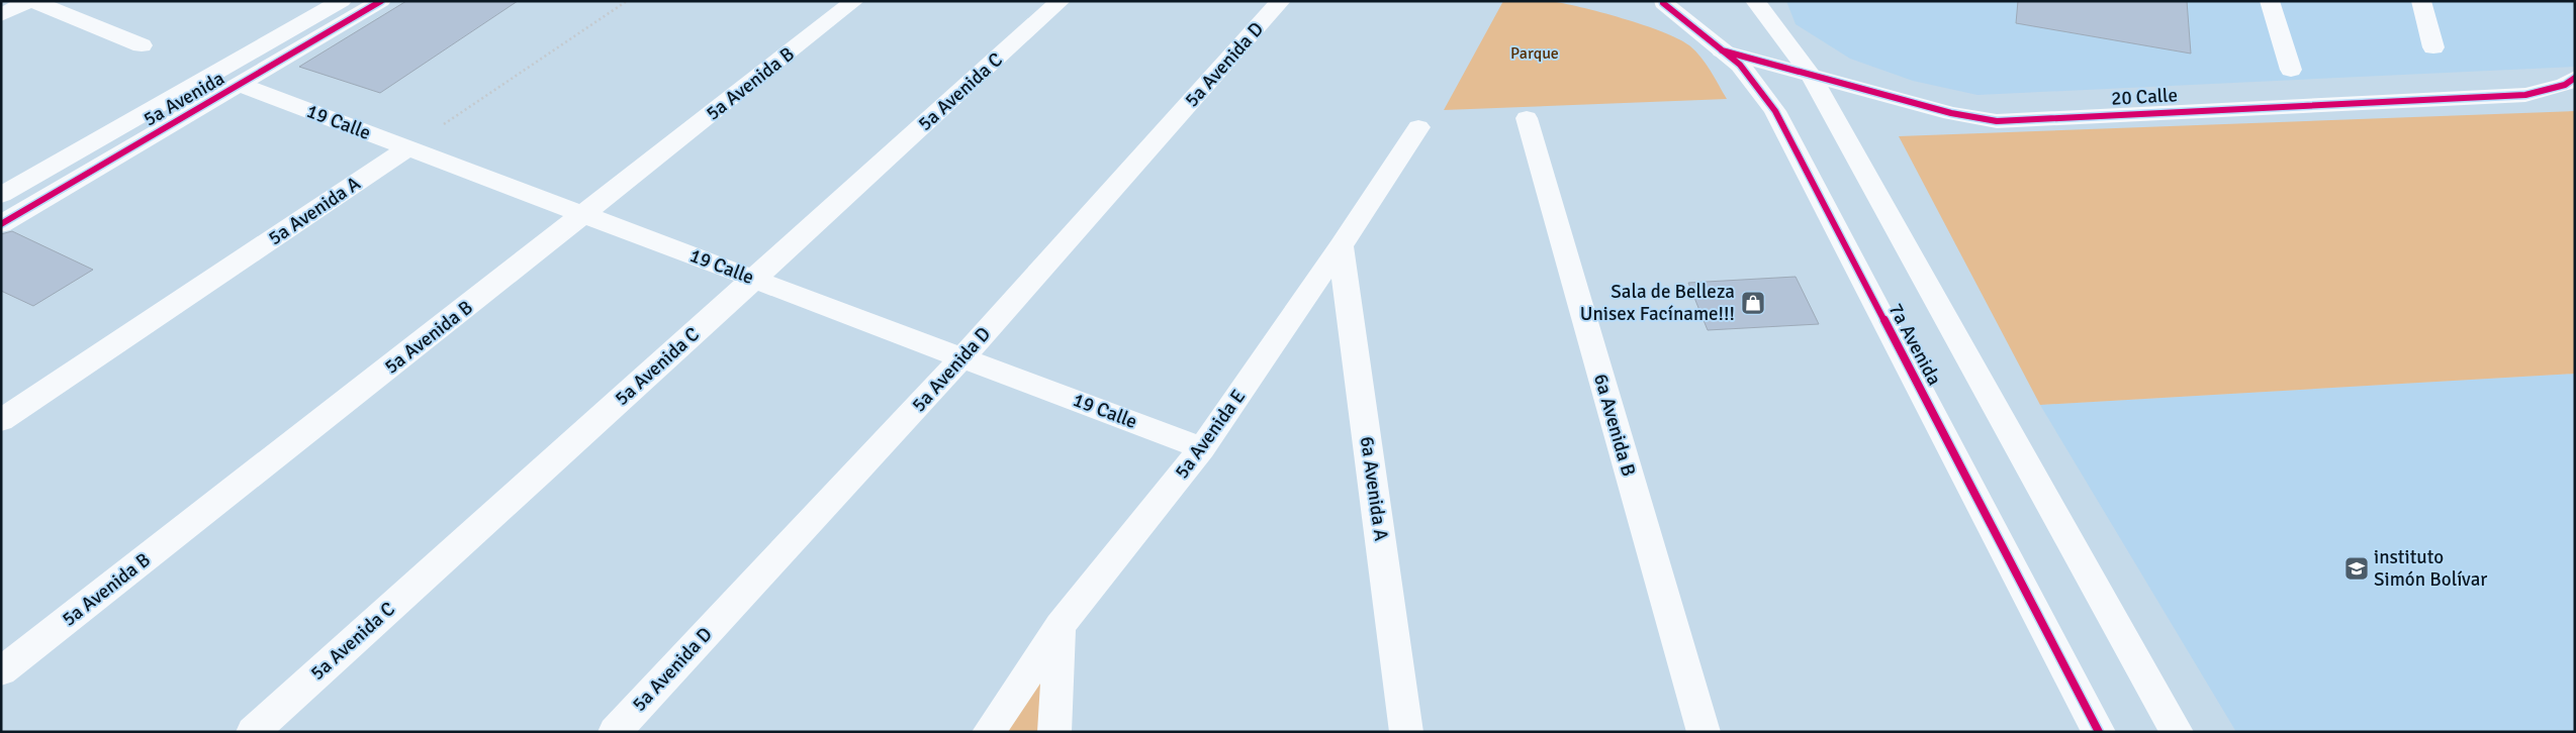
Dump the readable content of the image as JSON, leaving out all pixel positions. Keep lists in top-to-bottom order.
{
  "streets": {
    "street": [
      "5a Avenida D",
      "5a Avenida B",
      "5a Avenida C",
      "20 Calle",
      "5a Avenida",
      "19 Calle",
      "5a Avenida A",
      "7a Avenida",
      "6a Avenida B",
      "5a Avenida E",
      "6a Avenida A"
    ]
  },
  "crossings": [
    ["5a Avenida D", "19 Calle"],
    ["5a Avenida B", "19 Calle"],
    ["5a Avenida C", "19 Calle"],
    ["20 Calle", "7a Avenida"],
    ["5a Avenida", "19 Calle"],
    ["19 Calle", "5a Avenida A"],
    ["19 Calle", "5a Avenida E"],
    ["5a Avenida E", "6a Avenida A"]
  ],
  "parks": ["Parque"],
  "places": {
    "shop": ["Sala de Belleza Unisex Facíname!!!"],
    "school or university": ["instituto Simón Bolívar"]
  }
}
